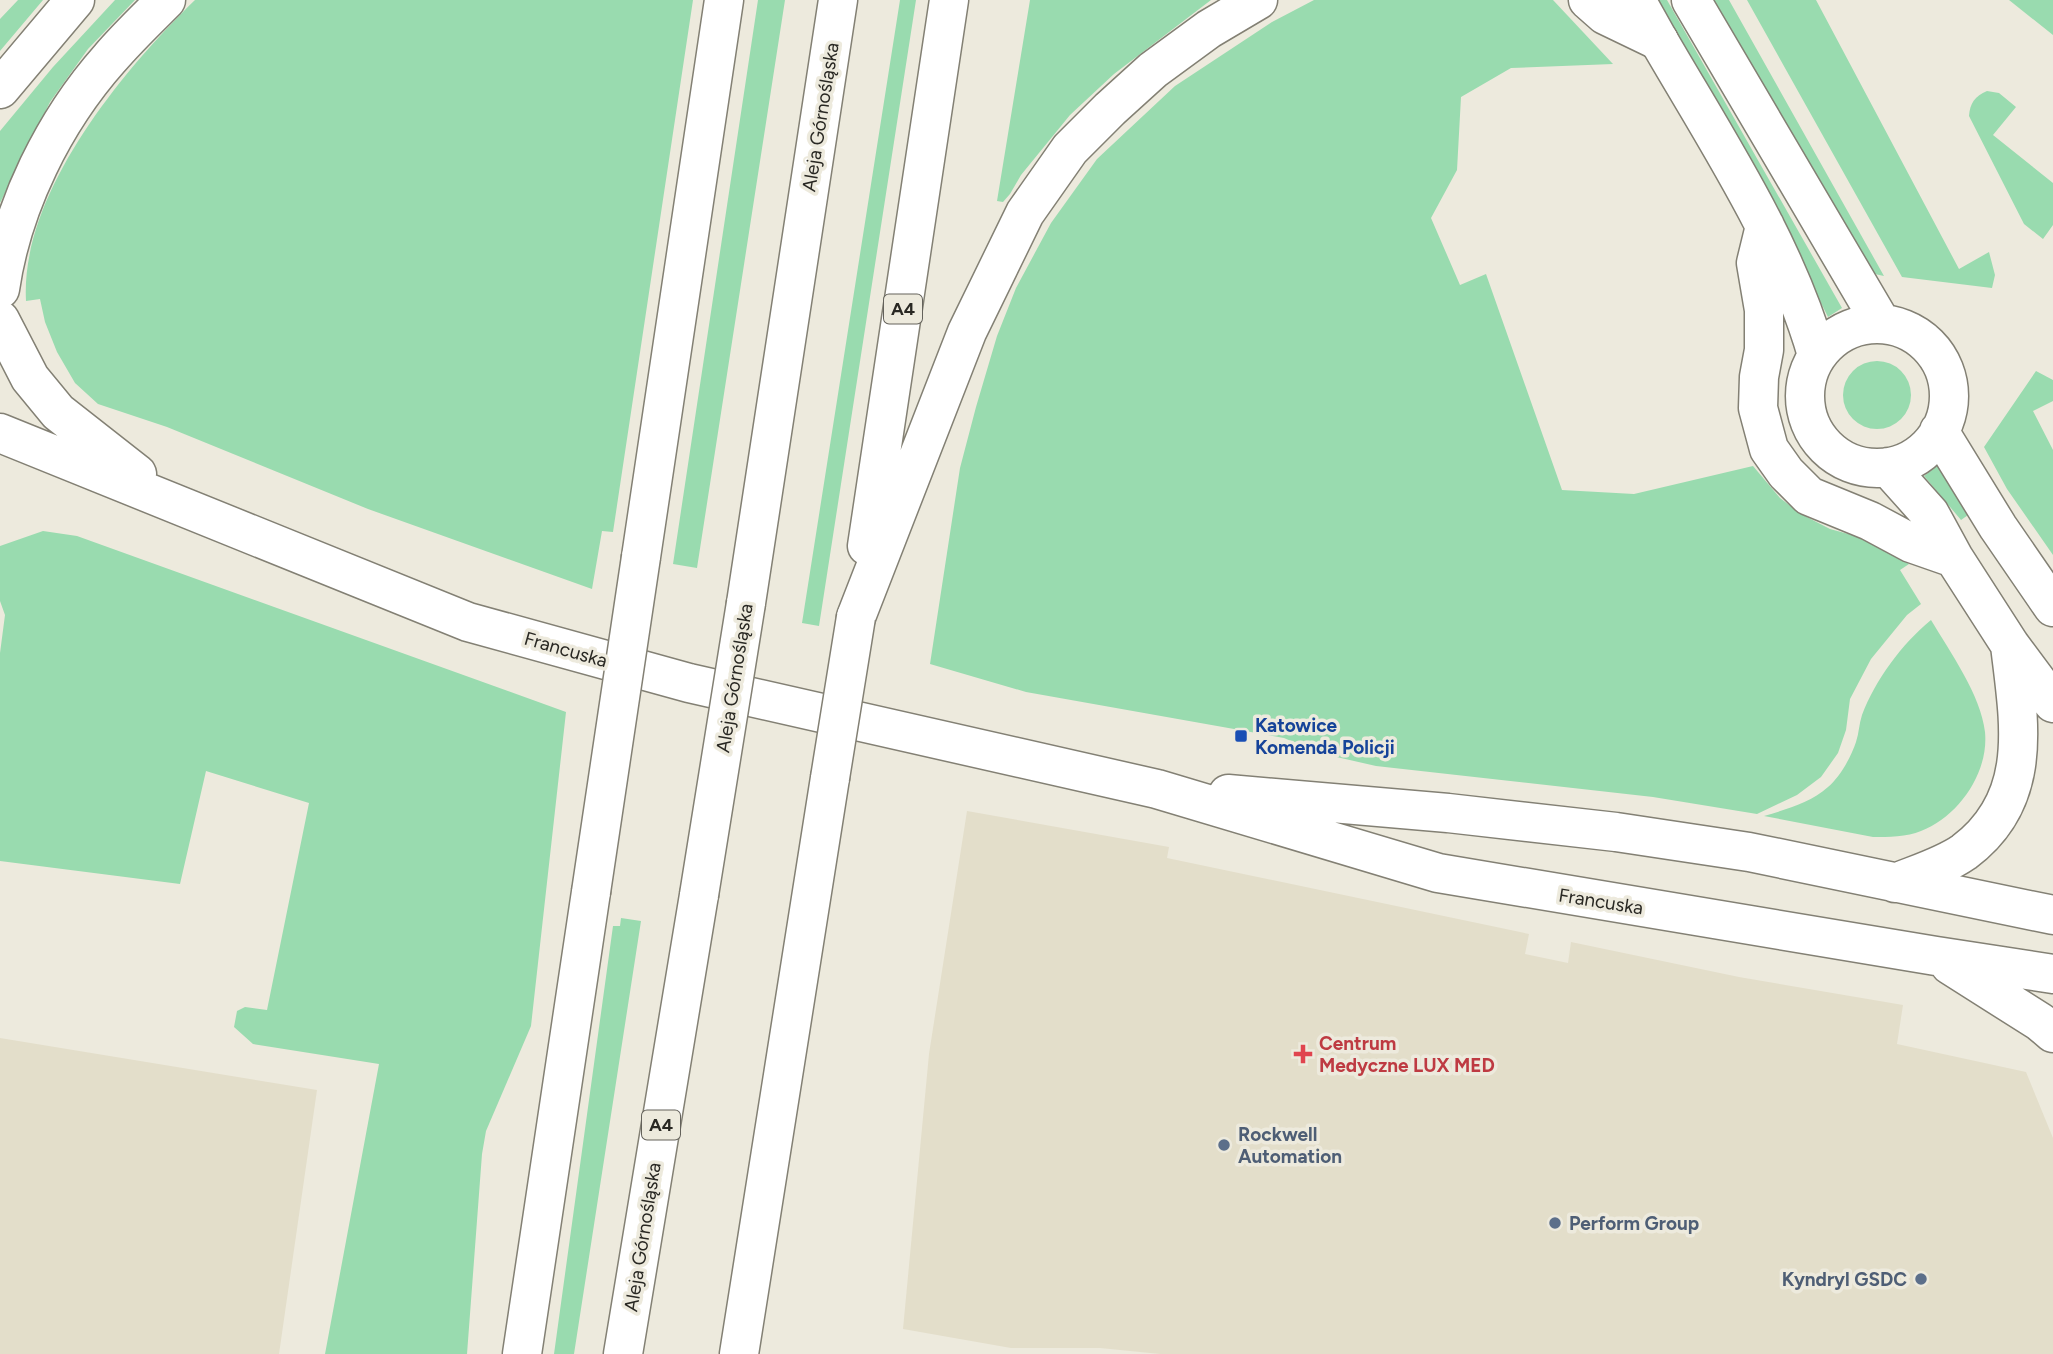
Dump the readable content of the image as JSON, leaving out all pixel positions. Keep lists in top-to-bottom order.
{
  "streets": {
    "main road": ["Aleja Górnośląska", "A4", "Francuska"]
  },
  "places": {
    "transit": ["Katowice Komenda Policji"],
    "health": ["Centrum Medyczne LUX MED"],
    "other": ["Rockwell Automation", "Perform Group", "Kyndryl GSDC"]
  }
}
